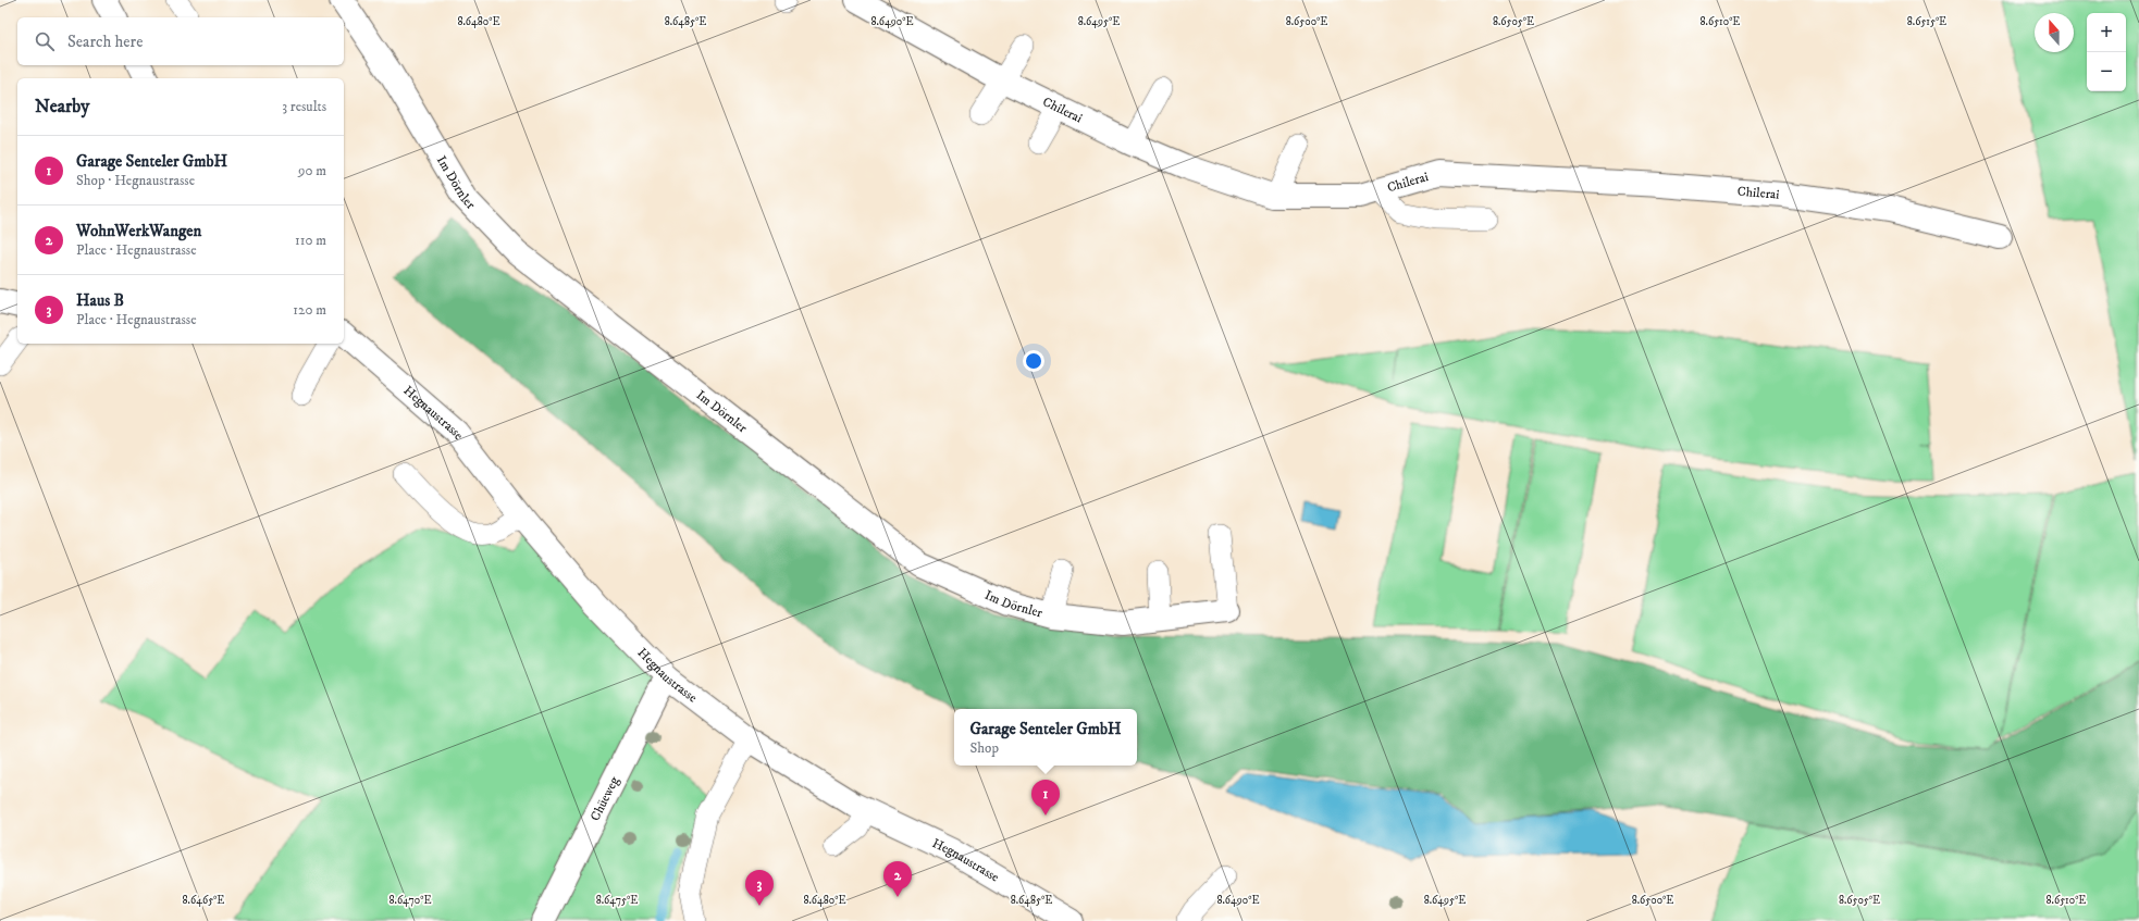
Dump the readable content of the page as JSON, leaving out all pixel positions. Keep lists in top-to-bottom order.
{
  "streets": {
    "street": [
      "Chilerai",
      "Im Dörnler",
      "Hegnaustrasse",
      "Chüeweg"
    ]
  },
  "crossings": [
    ["Hegnaustrasse", "Chüeweg"]
  ],
  "north": "top",
  "page": {
    "map_buttons": ["+", "−"],
    "search": "Search here",
    "heading": ["Nearby", "3 results"],
    "list": [
      {
        "mark": "1",
        "name": "Garage Senteler GmbH",
        "note": "Shop · Hegnaustrasse",
        "value": "90 m"
      },
      {
        "mark": "2",
        "name": "WohnWerkWangen",
        "note": "Place · Hegnaustrasse",
        "value": "110 m"
      },
      {
        "mark": "3",
        "name": "Haus B",
        "note": "Place · Hegnaustrasse",
        "value": "120 m"
      }
    ],
    "popup": ["Garage Senteler GmbH", "Shop"],
    "pins": ["1", "2", "3"]
  },
  "coordinates": [
    "8.6480°E",
    "8.6485°E",
    "8.6490°E",
    "8.6495°E",
    "8.6500°E",
    "8.6505°E",
    "8.6510°E",
    "8.6515°E",
    "8.6465°E",
    "8.6470°E",
    "8.6475°E"
  ]
}
